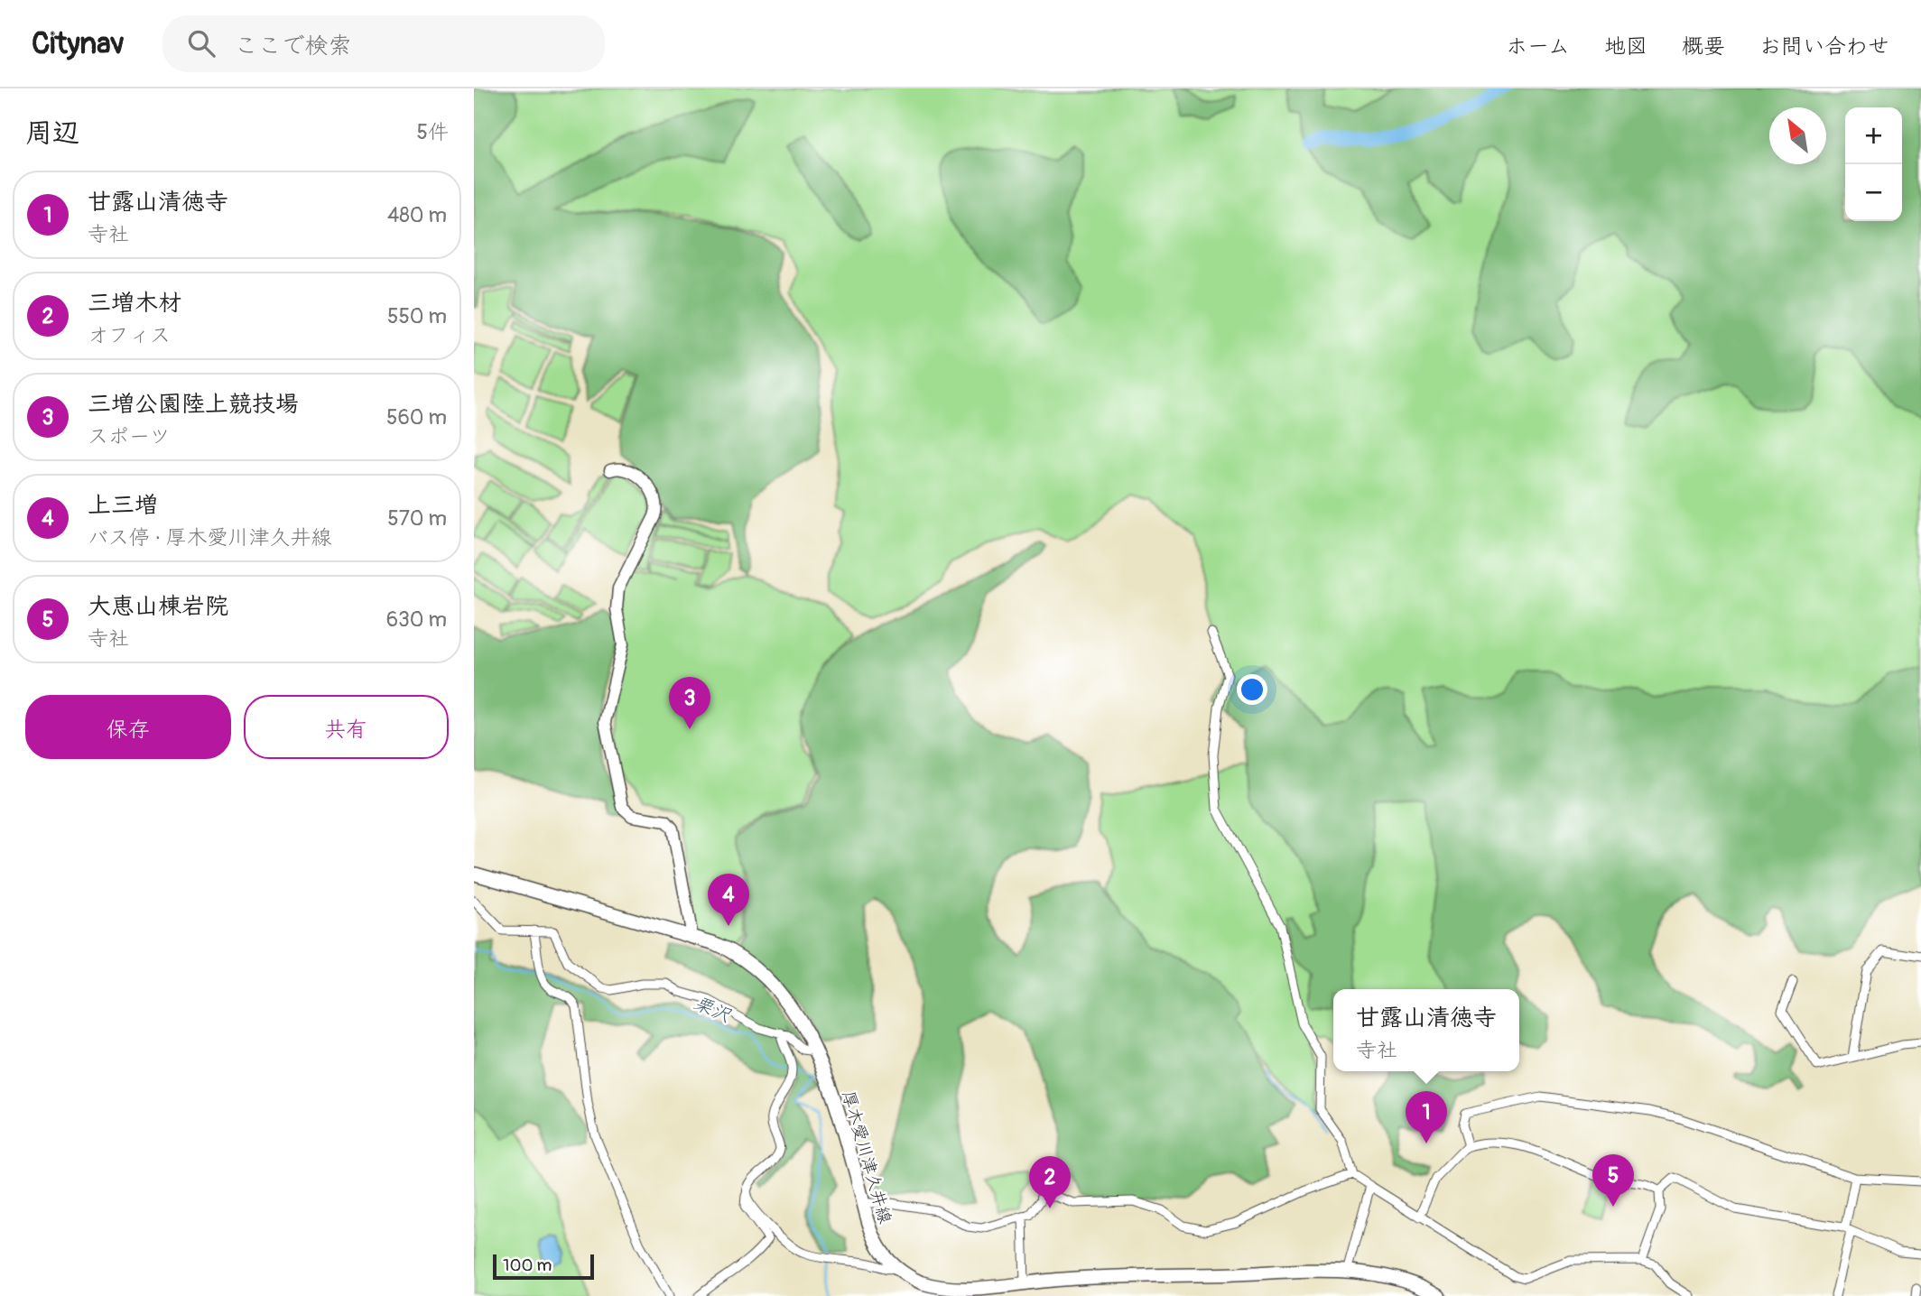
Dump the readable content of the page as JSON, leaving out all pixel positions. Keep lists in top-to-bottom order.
{
  "streets": {
    "main road": ["厚木愛川津久井線"]
  },
  "water": ["栗沢"],
  "scale_bar": "100 m",
  "north": "top left",
  "page": {
    "header": "Citynav",
    "search": "ここで検索",
    "nav": [
      "ホーム",
      "地図",
      "概要",
      "お問い合わせ"
    ],
    "heading": ["周辺", "5件"],
    "map_buttons": ["+", "−"],
    "list": [
      {
        "mark": "1",
        "name": "甘露山清徳寺",
        "note": "寺社",
        "value": "480 m"
      },
      {
        "mark": "2",
        "name": "三増木材",
        "note": "オフィス",
        "value": "550 m"
      },
      {
        "mark": "3",
        "name": "三増公園陸上競技場",
        "note": "スポーツ",
        "value": "560 m"
      },
      {
        "mark": "4",
        "name": "上三増",
        "note": "バス停 · 厚木愛川津久井線",
        "value": "570 m"
      },
      {
        "mark": "5",
        "name": "大恵山棟岩院",
        "note": "寺社",
        "value": "630 m"
      }
    ],
    "buttons": ["保存", "共有"],
    "pins": [
      "3",
      "4",
      "1",
      "5",
      "2"
    ],
    "popup": ["甘露山清徳寺", "寺社"],
    "scale": "100 m"
  }
}
